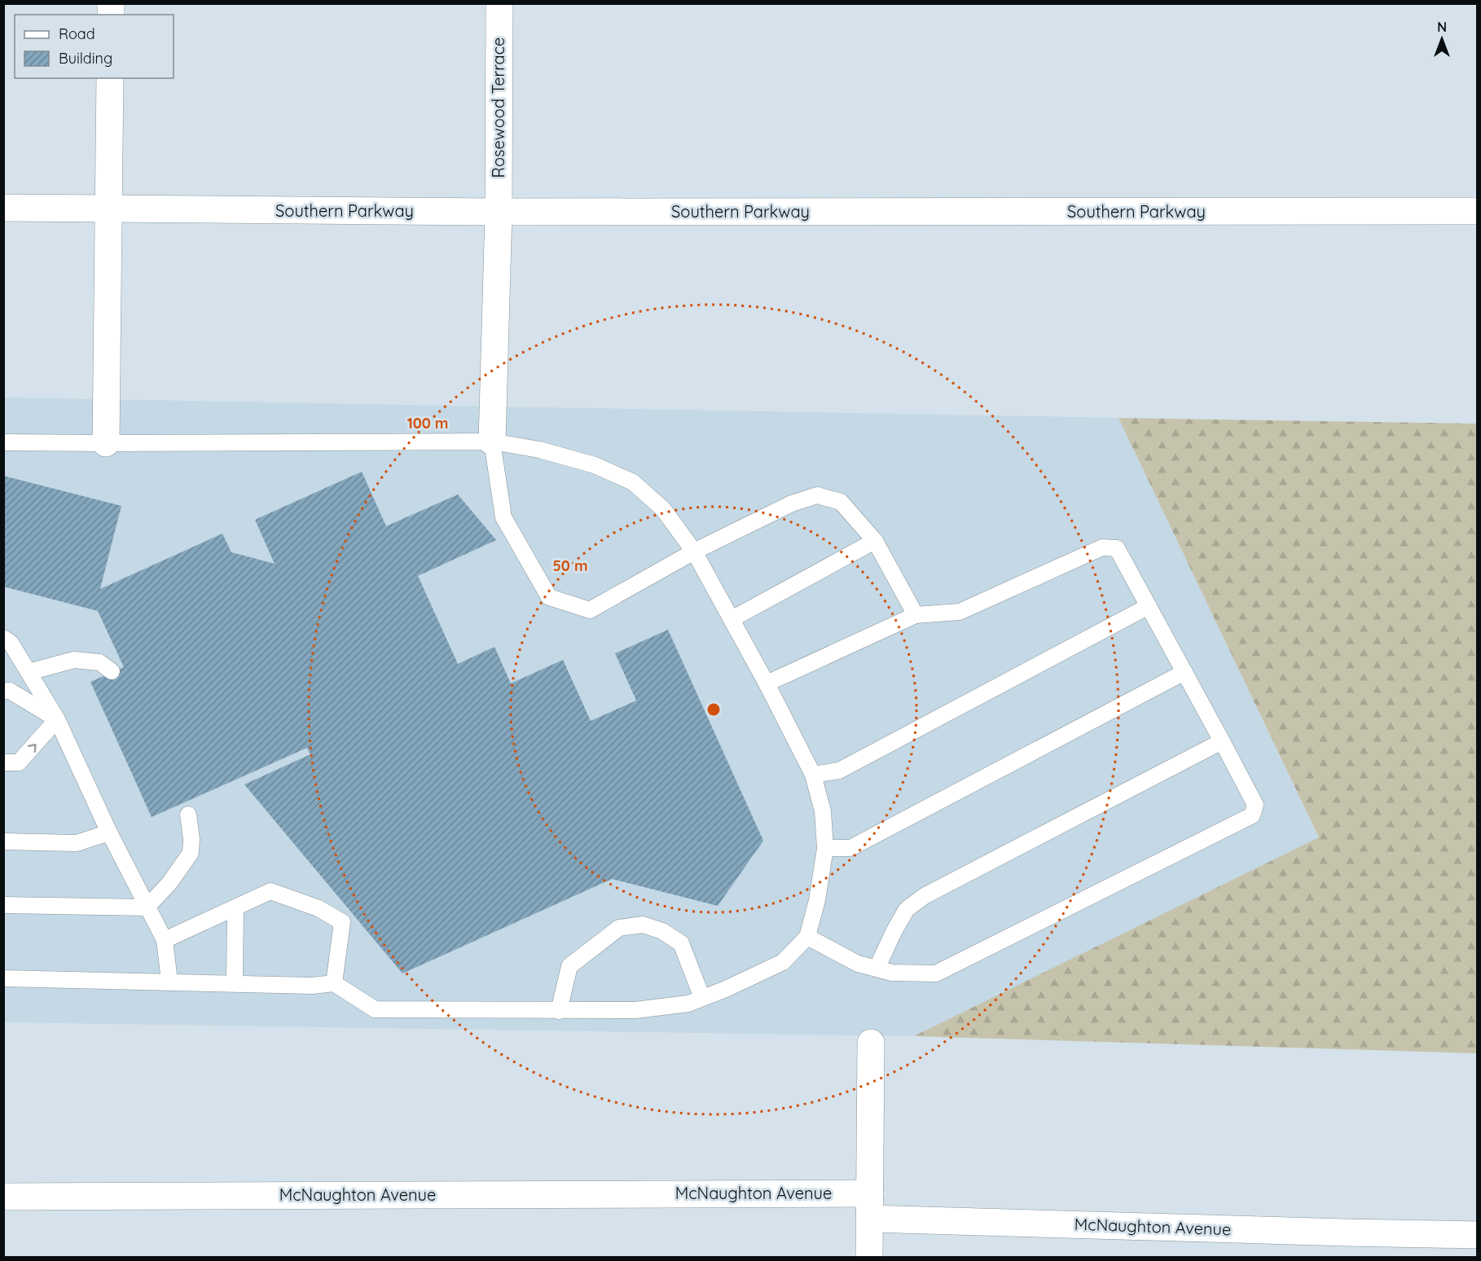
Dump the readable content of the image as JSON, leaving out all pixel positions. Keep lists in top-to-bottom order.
{
  "streets": {
    "street": ["Rosewood Terrace", "Southern Parkway", "McNaughton Avenue"]
  },
  "crossings": [
    ["Rosewood Terrace", "Southern Parkway"]
  ],
  "legend": ["Road", "Building"],
  "north": "top",
  "rings": ["100 m", "50 m"]
}
